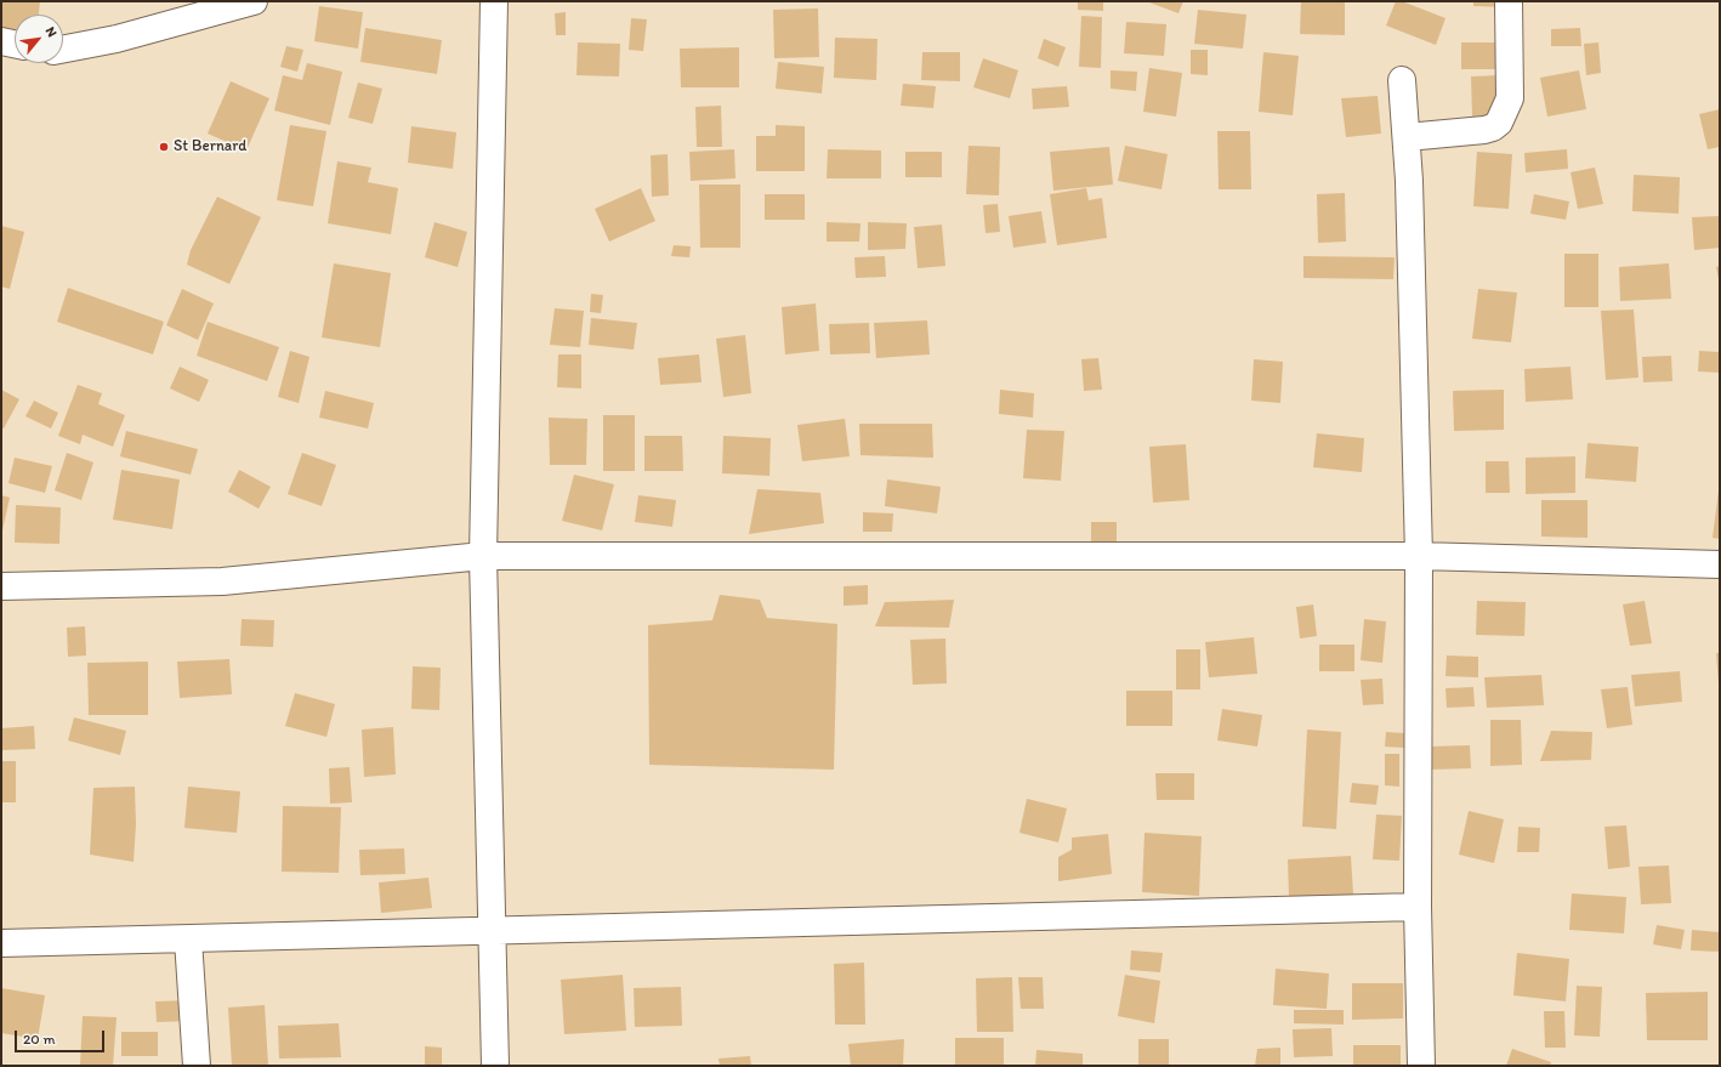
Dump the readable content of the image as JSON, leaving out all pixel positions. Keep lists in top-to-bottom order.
{
  "places": ["St Bernard"],
  "scale_bar": "20 m",
  "north": "top right"
}
